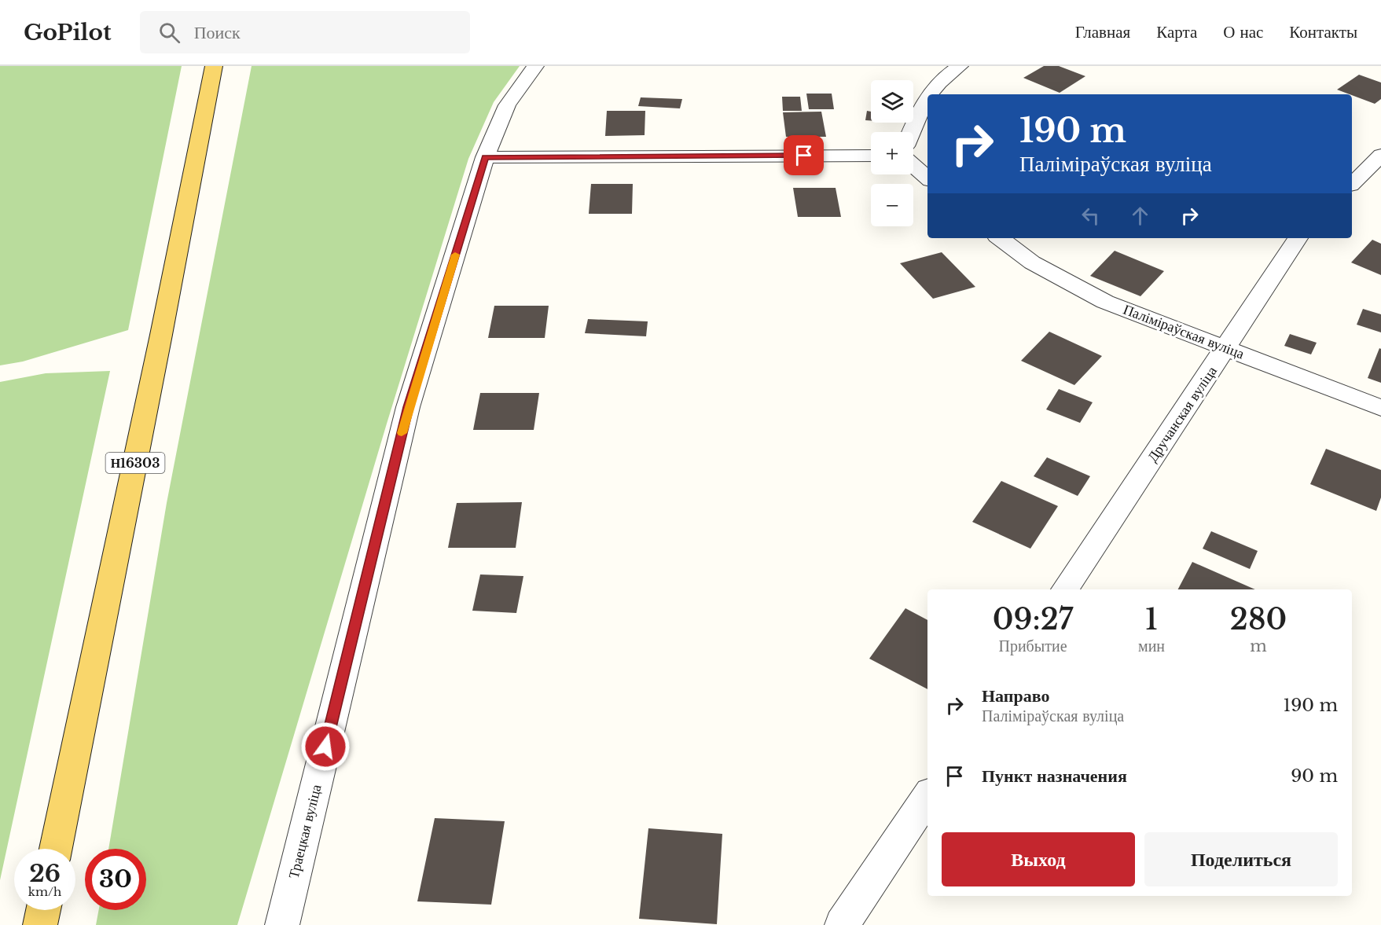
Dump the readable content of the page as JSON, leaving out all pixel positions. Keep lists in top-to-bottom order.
{
  "streets": {
    "main road": ["Н16303"],
    "street": ["Паліміраўская вуліца", "Дручанская вуліца", "Траецкая вуліца"]
  },
  "crossings": [
    ["Паліміраўская вуліца", "Дручанская вуліца"]
  ],
  "page": {
    "header": "GoPilot",
    "search": "Поиск",
    "nav": [
      "Главная",
      "Карта",
      "О нас",
      "Контакты"
    ],
    "map_buttons": ["+", "−"],
    "turn": ["190 m", "Паліміраўская вуліца"],
    "eta": [
      "09:27",
      "Прибытие",
      "1",
      "мин",
      "280",
      "m"
    ],
    "list": [
      {
        "name": "Направо",
        "note": "Паліміраўская вуліца",
        "value": "190 m"
      },
      {
        "name": "Пункт назначения",
        "value": "90 m"
      }
    ],
    "buttons": ["Выход", "Поделиться"],
    "speed": "26 km/h",
    "limit": "30"
  }
}
